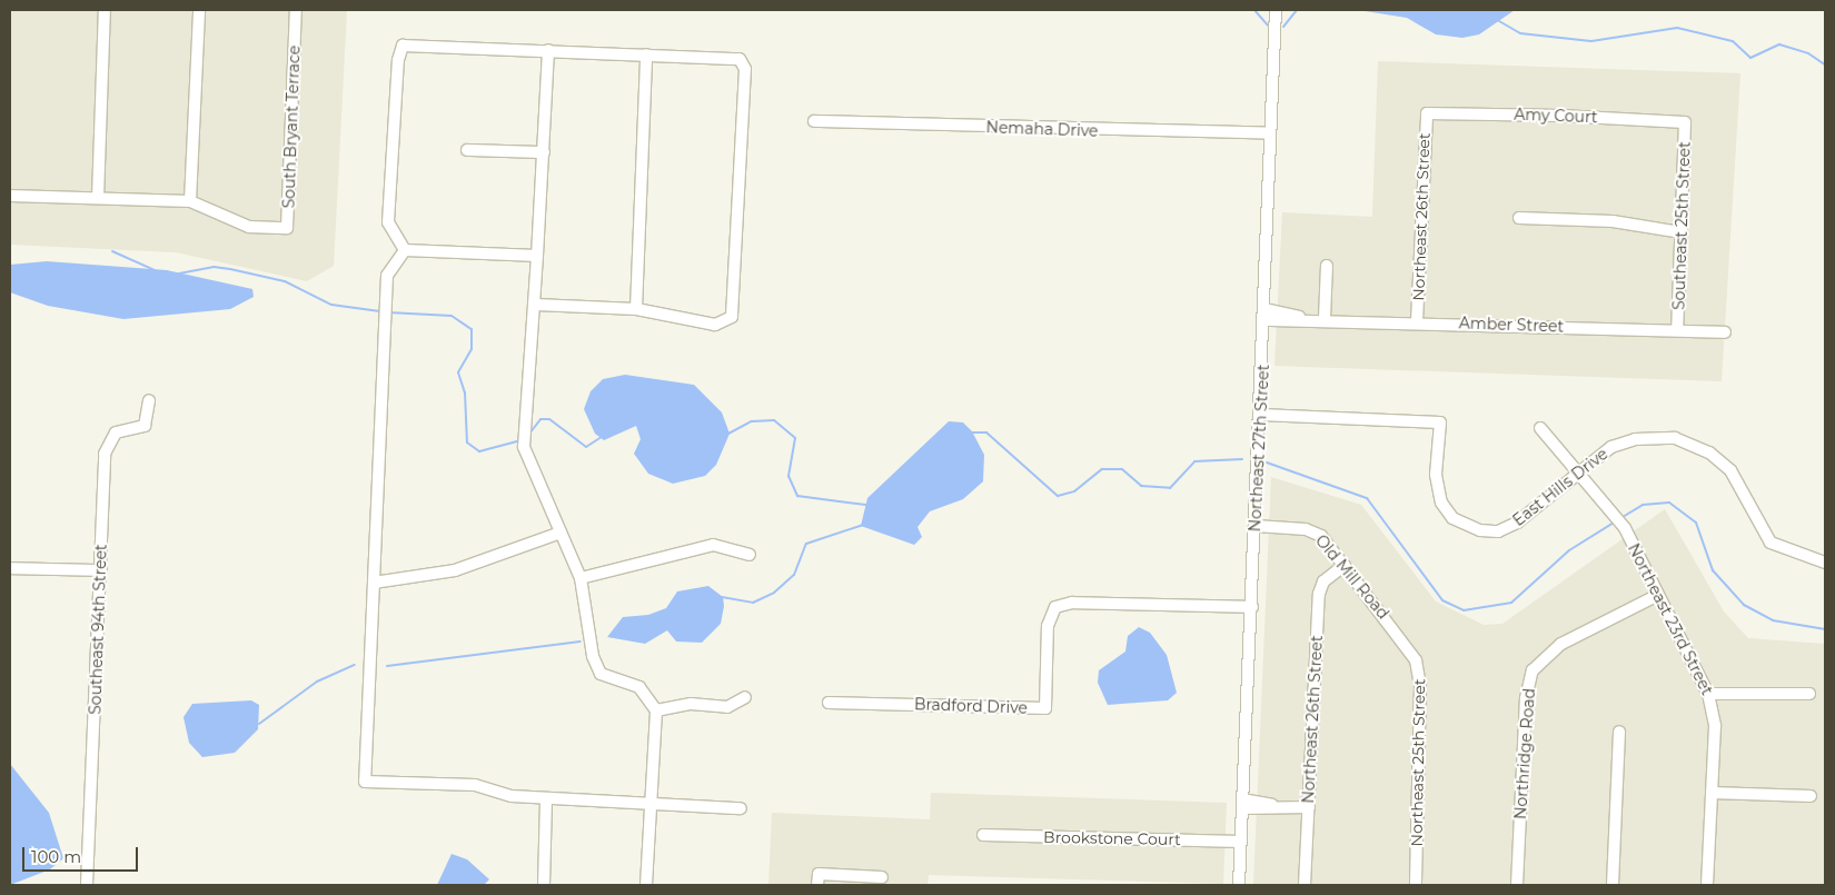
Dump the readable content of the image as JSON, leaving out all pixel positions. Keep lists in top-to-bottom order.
{
  "streets": {
    "street": [
      "Amy Court",
      "South Bryant Terrace",
      "Nemaha Drive",
      "Northeast 26th Street",
      "Southeast 25th Street",
      "Amber Street",
      "Northeast 27th Street",
      "East Hills Drive",
      "Old Mill Road",
      "Northeast 23rd Street",
      "Southeast 94th Street",
      "Bradford Drive",
      "Northridge Road",
      "Northeast 25th Street",
      "Brookstone Court"
    ]
  },
  "crossings": [
    ["Amy Court", "Northeast 26th Street"],
    ["Amy Court", "Southeast 25th Street"],
    ["Nemaha Drive", "Northeast 27th Street"],
    ["Northeast 26th Street", "Amber Street"],
    ["Northeast 26th Street", "Old Mill Road"],
    ["Southeast 25th Street", "Amber Street"],
    ["Amber Street", "Northeast 27th Street"],
    ["Northeast 27th Street", "East Hills Drive"],
    ["Northeast 27th Street", "Old Mill Road"],
    ["Northeast 27th Street", "Bradford Drive"],
    ["Northeast 27th Street", "Brookstone Court"],
    ["East Hills Drive", "Northeast 23rd Street"],
    ["Old Mill Road", "Northeast 25th Street"],
    ["Northeast 23rd Street", "Northridge Road"]
  ],
  "scale_bar": "100 m"
}
